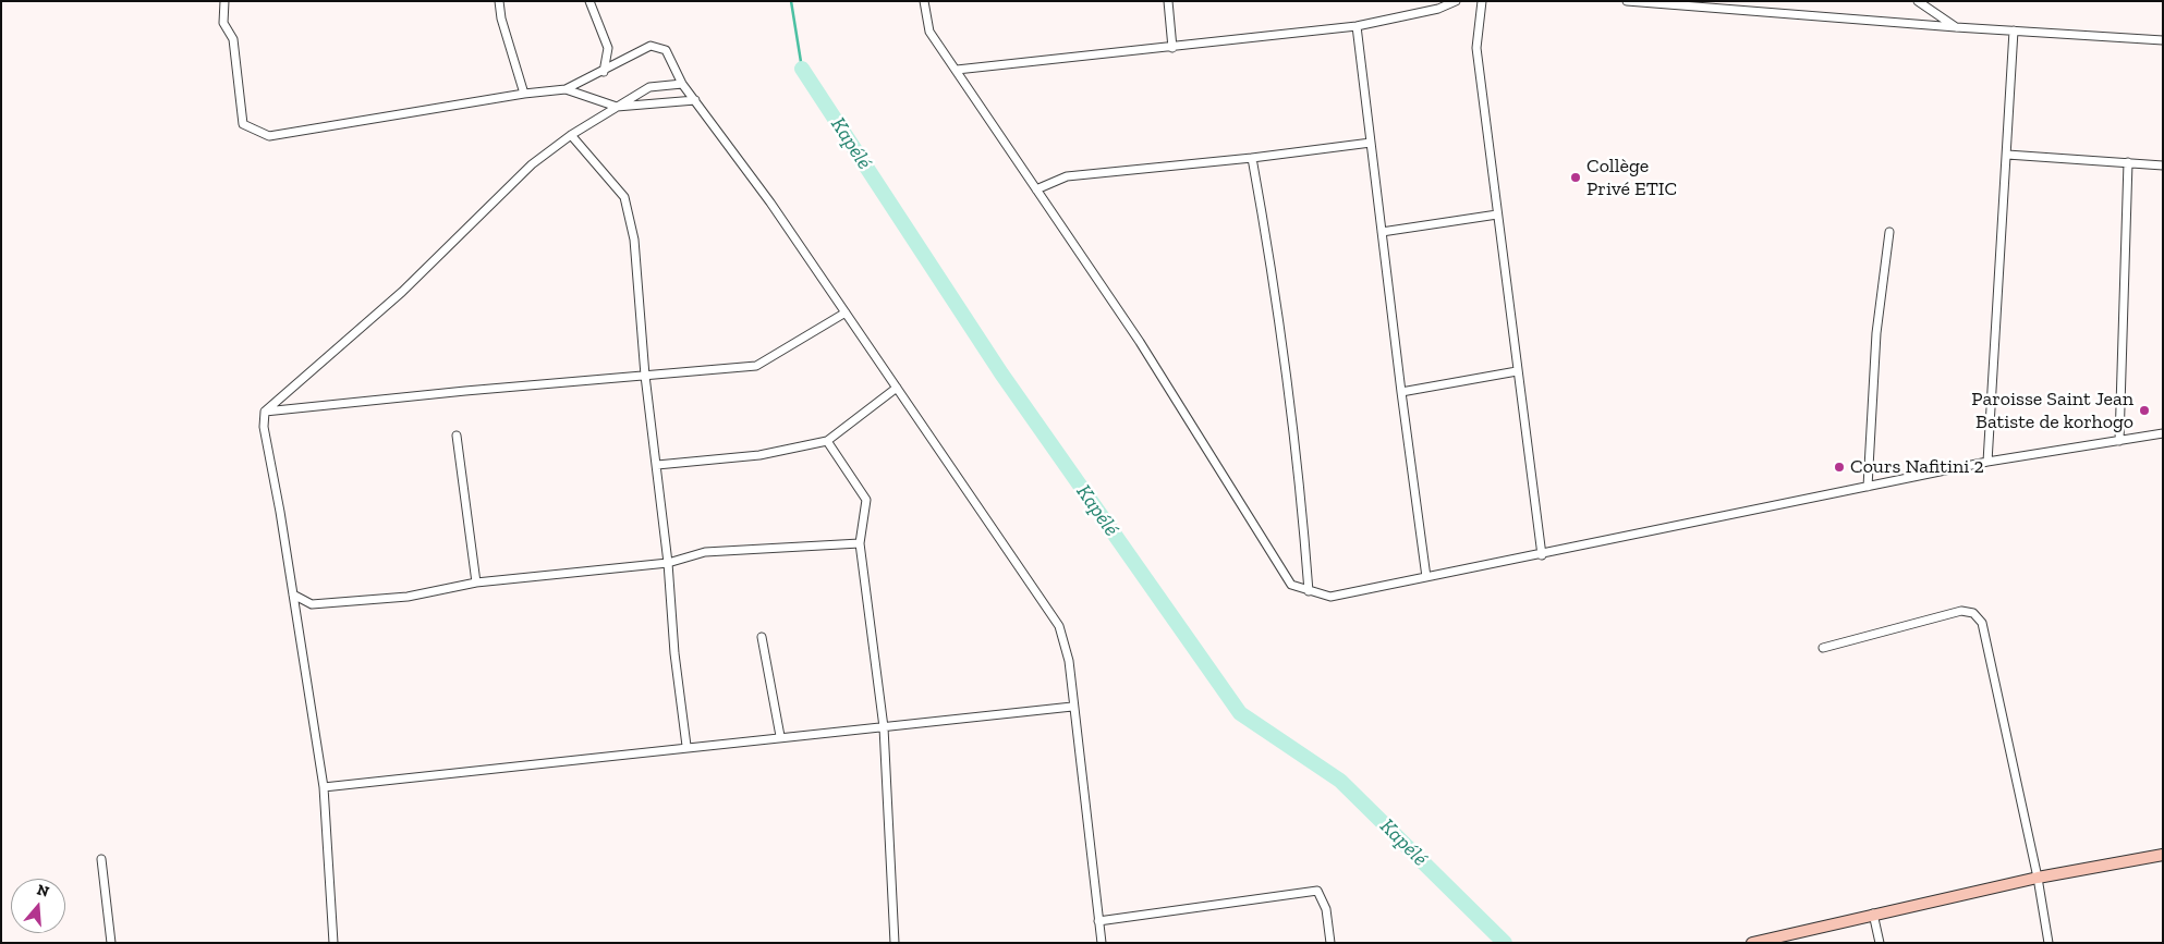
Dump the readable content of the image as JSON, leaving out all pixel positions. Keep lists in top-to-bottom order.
{
  "water": ["Kapélé"],
  "places": ["Collège Privé ETIC", "Paroisse Saint Jean Batiste de korhogo", "Cours Nafitini 2"],
  "north": "top"
}
